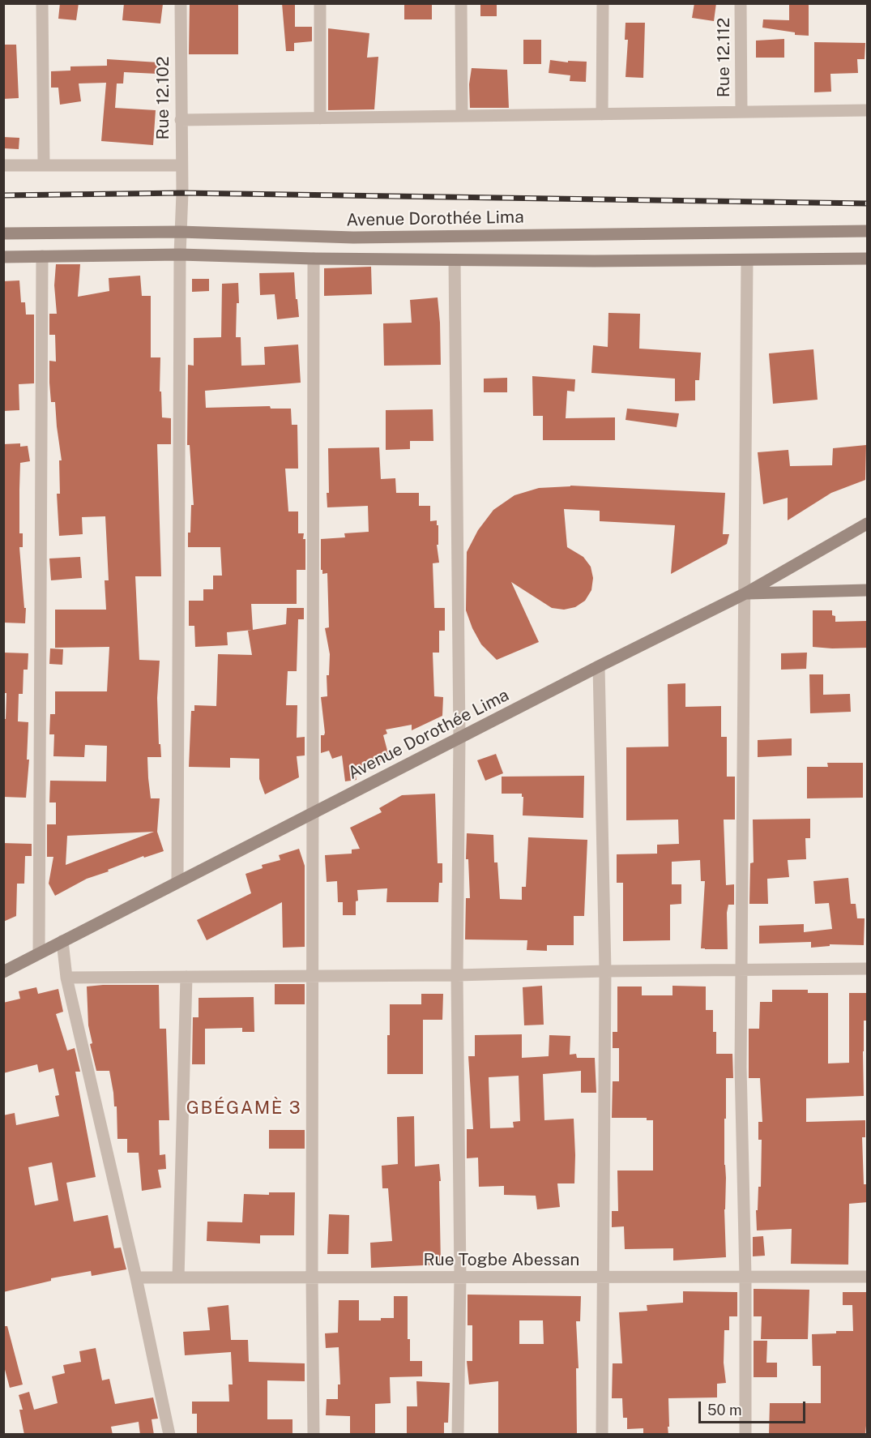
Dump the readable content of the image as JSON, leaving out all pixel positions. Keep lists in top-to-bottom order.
{
  "streets": {
    "main road": ["Avenue Dorothée Lima"],
    "street": ["Rue 12.112", "Rue 12.102", "Rue Togbe Abessan"]
  },
  "crossings": [
    ["Rue 12.102", "Avenue Dorothée Lima"]
  ],
  "districts": ["GBÉGAMÈ 3"],
  "scale_bar": "50 m"
}
